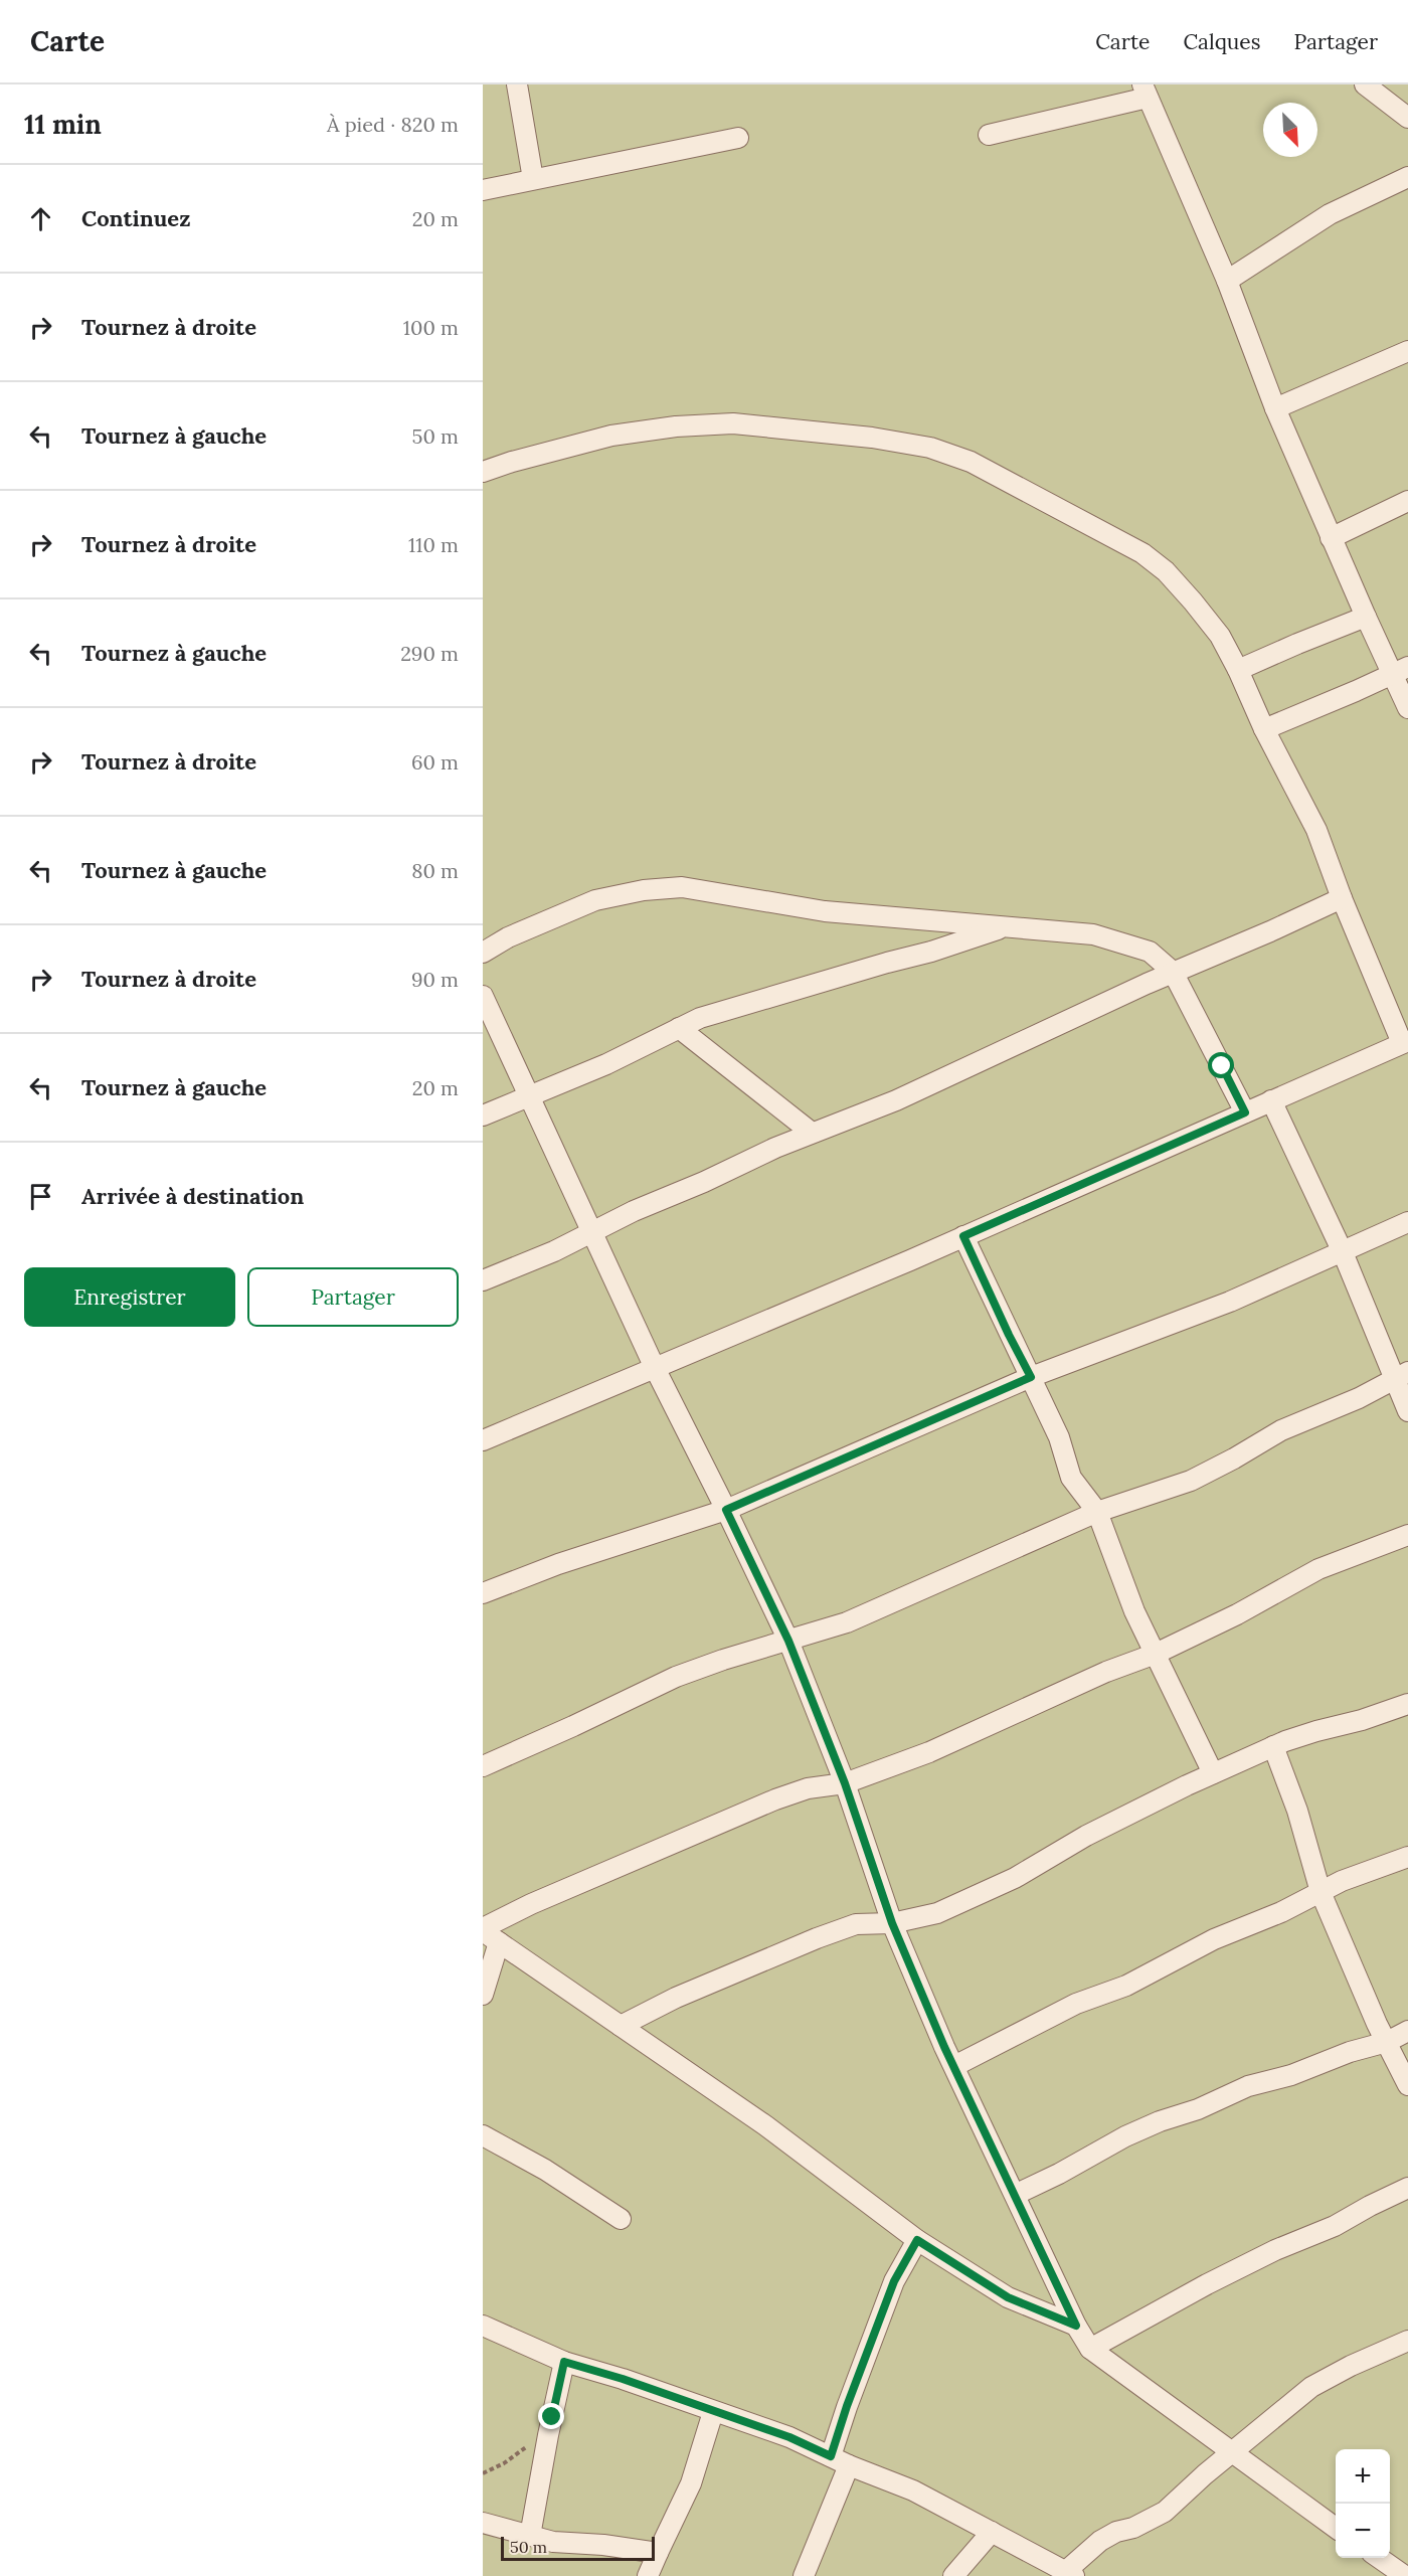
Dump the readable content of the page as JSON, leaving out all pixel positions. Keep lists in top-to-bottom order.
{
  "scale_bar": "50 m",
  "north": "bottom right",
  "page": {
    "header": "Carte",
    "nav": ["Carte", "Calques", "Partager"],
    "heading": ["11 min", "À pied · 820 m"],
    "list": [
      ["Continuez", "20 m"],
      ["Tournez à droite", "100 m"],
      ["Tournez à gauche", "50 m"],
      ["Tournez à droite", "110 m"],
      ["Tournez à gauche", "290 m"],
      ["Tournez à droite", "60 m"],
      ["Tournez à gauche", "80 m"],
      ["Tournez à droite", "90 m"],
      ["Tournez à gauche", "20 m"],
      "Arrivée à destination"
    ],
    "buttons": ["Enregistrer", "Partager"],
    "map_buttons": ["+", "−"],
    "scale": "50 m"
  }
}
